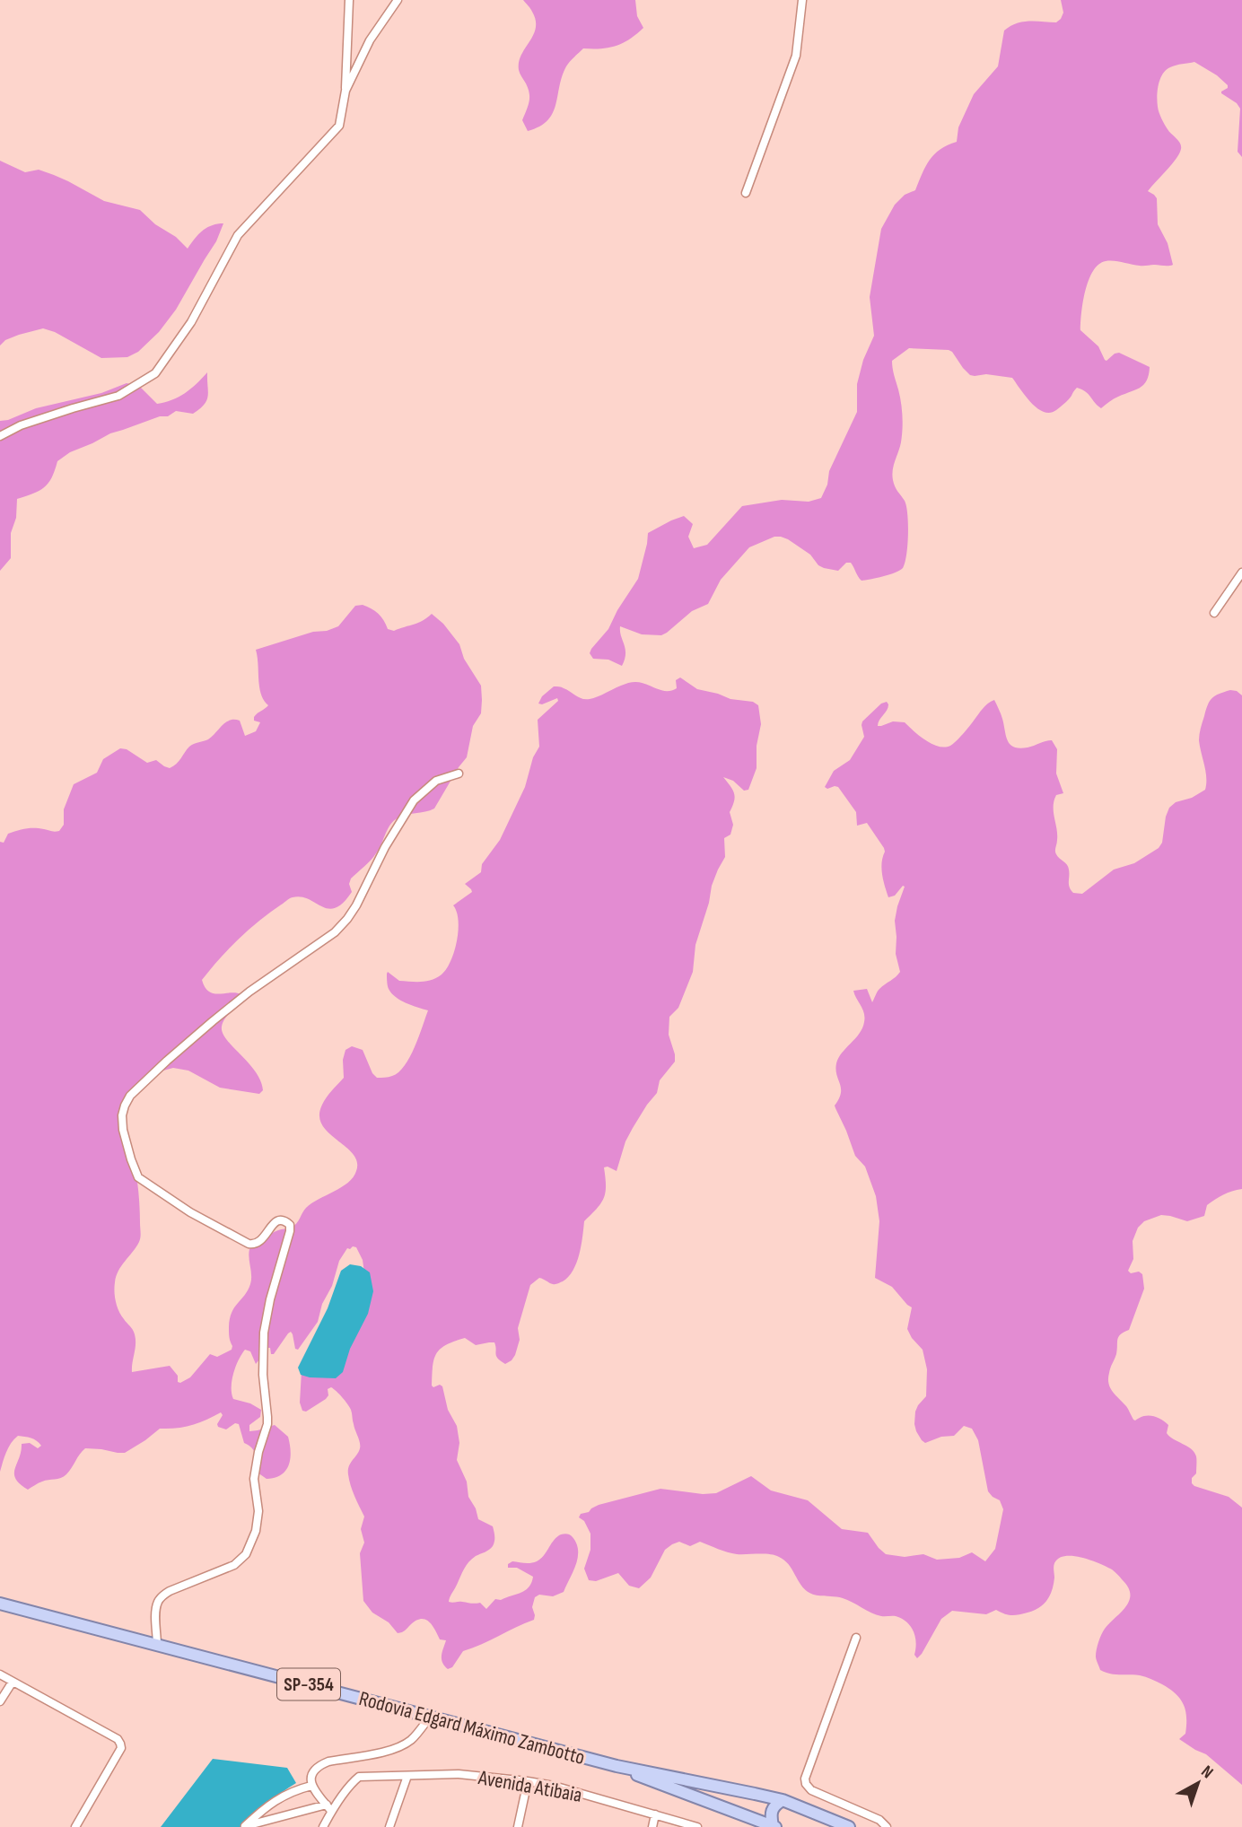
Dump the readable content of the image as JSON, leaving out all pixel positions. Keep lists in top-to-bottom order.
{
  "streets": {
    "main road": ["SP-354", "Rodovia Edgard Máximo Zambotto"],
    "street": ["Avenida Atibaia"]
  },
  "north": "top right"
}
